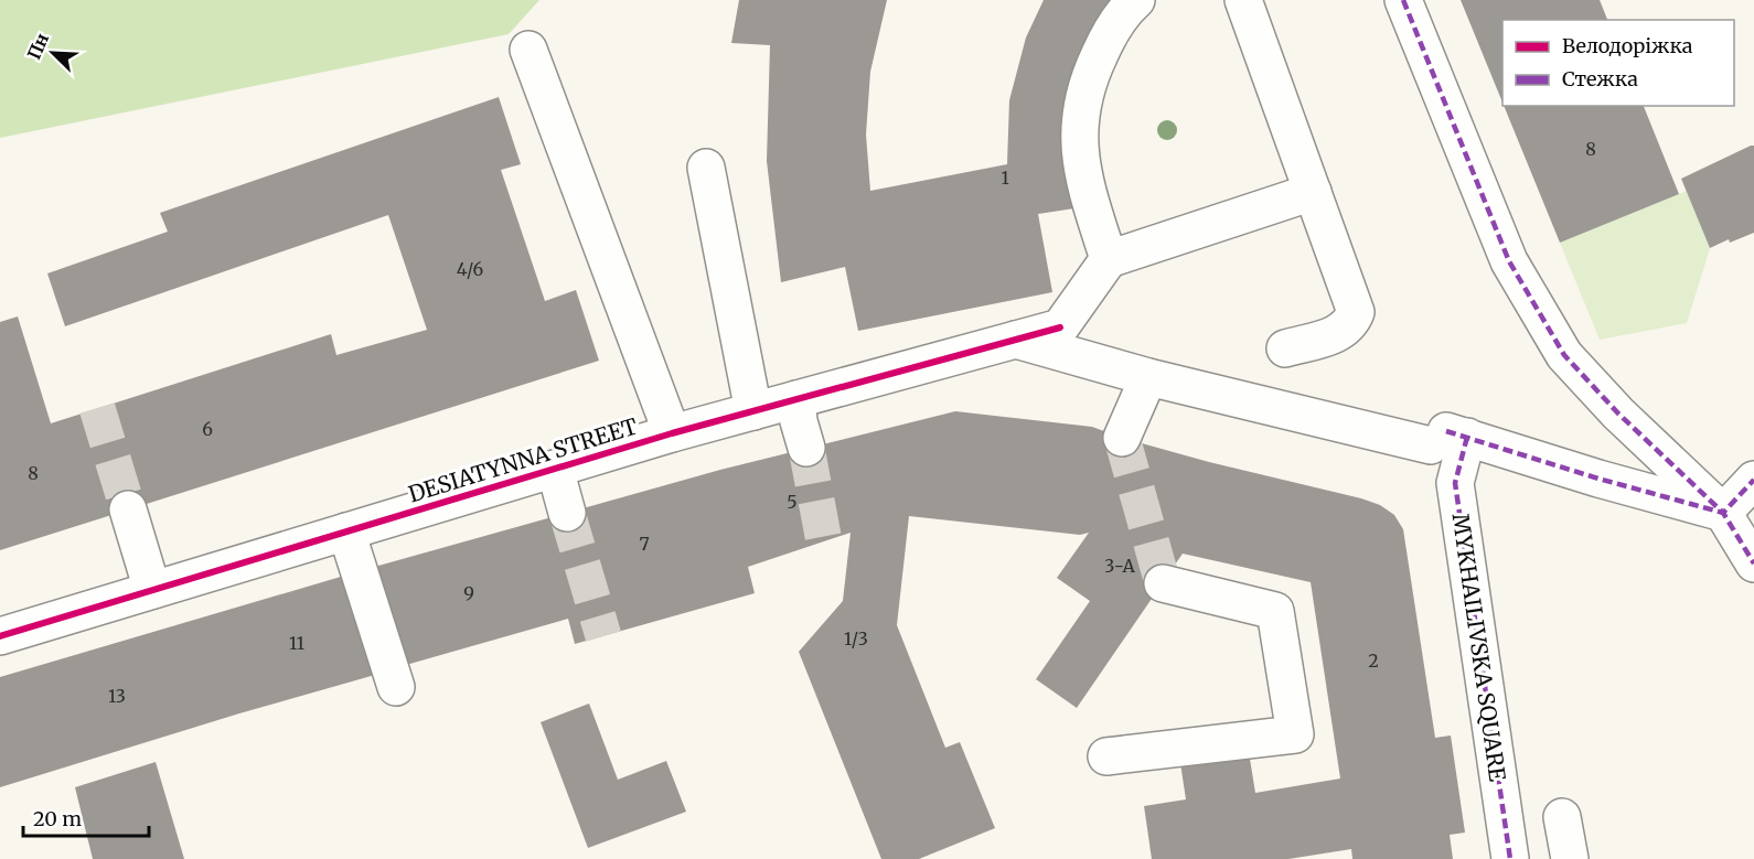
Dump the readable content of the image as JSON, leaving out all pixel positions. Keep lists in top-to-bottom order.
{
  "streets": {
    "street": ["DESIATYNNA STREET", "MYKHAILIVSKA SQUARE"]
  },
  "house_numbers": [
    "8",
    "1",
    "4/6",
    "6",
    "8",
    "5",
    "7",
    "3-А",
    "9",
    "1/3",
    "11",
    "2",
    "13"
  ],
  "legend": ["Велодоріжка", "Стежка"],
  "scale_bar": "20 m",
  "north": "top left"
}
